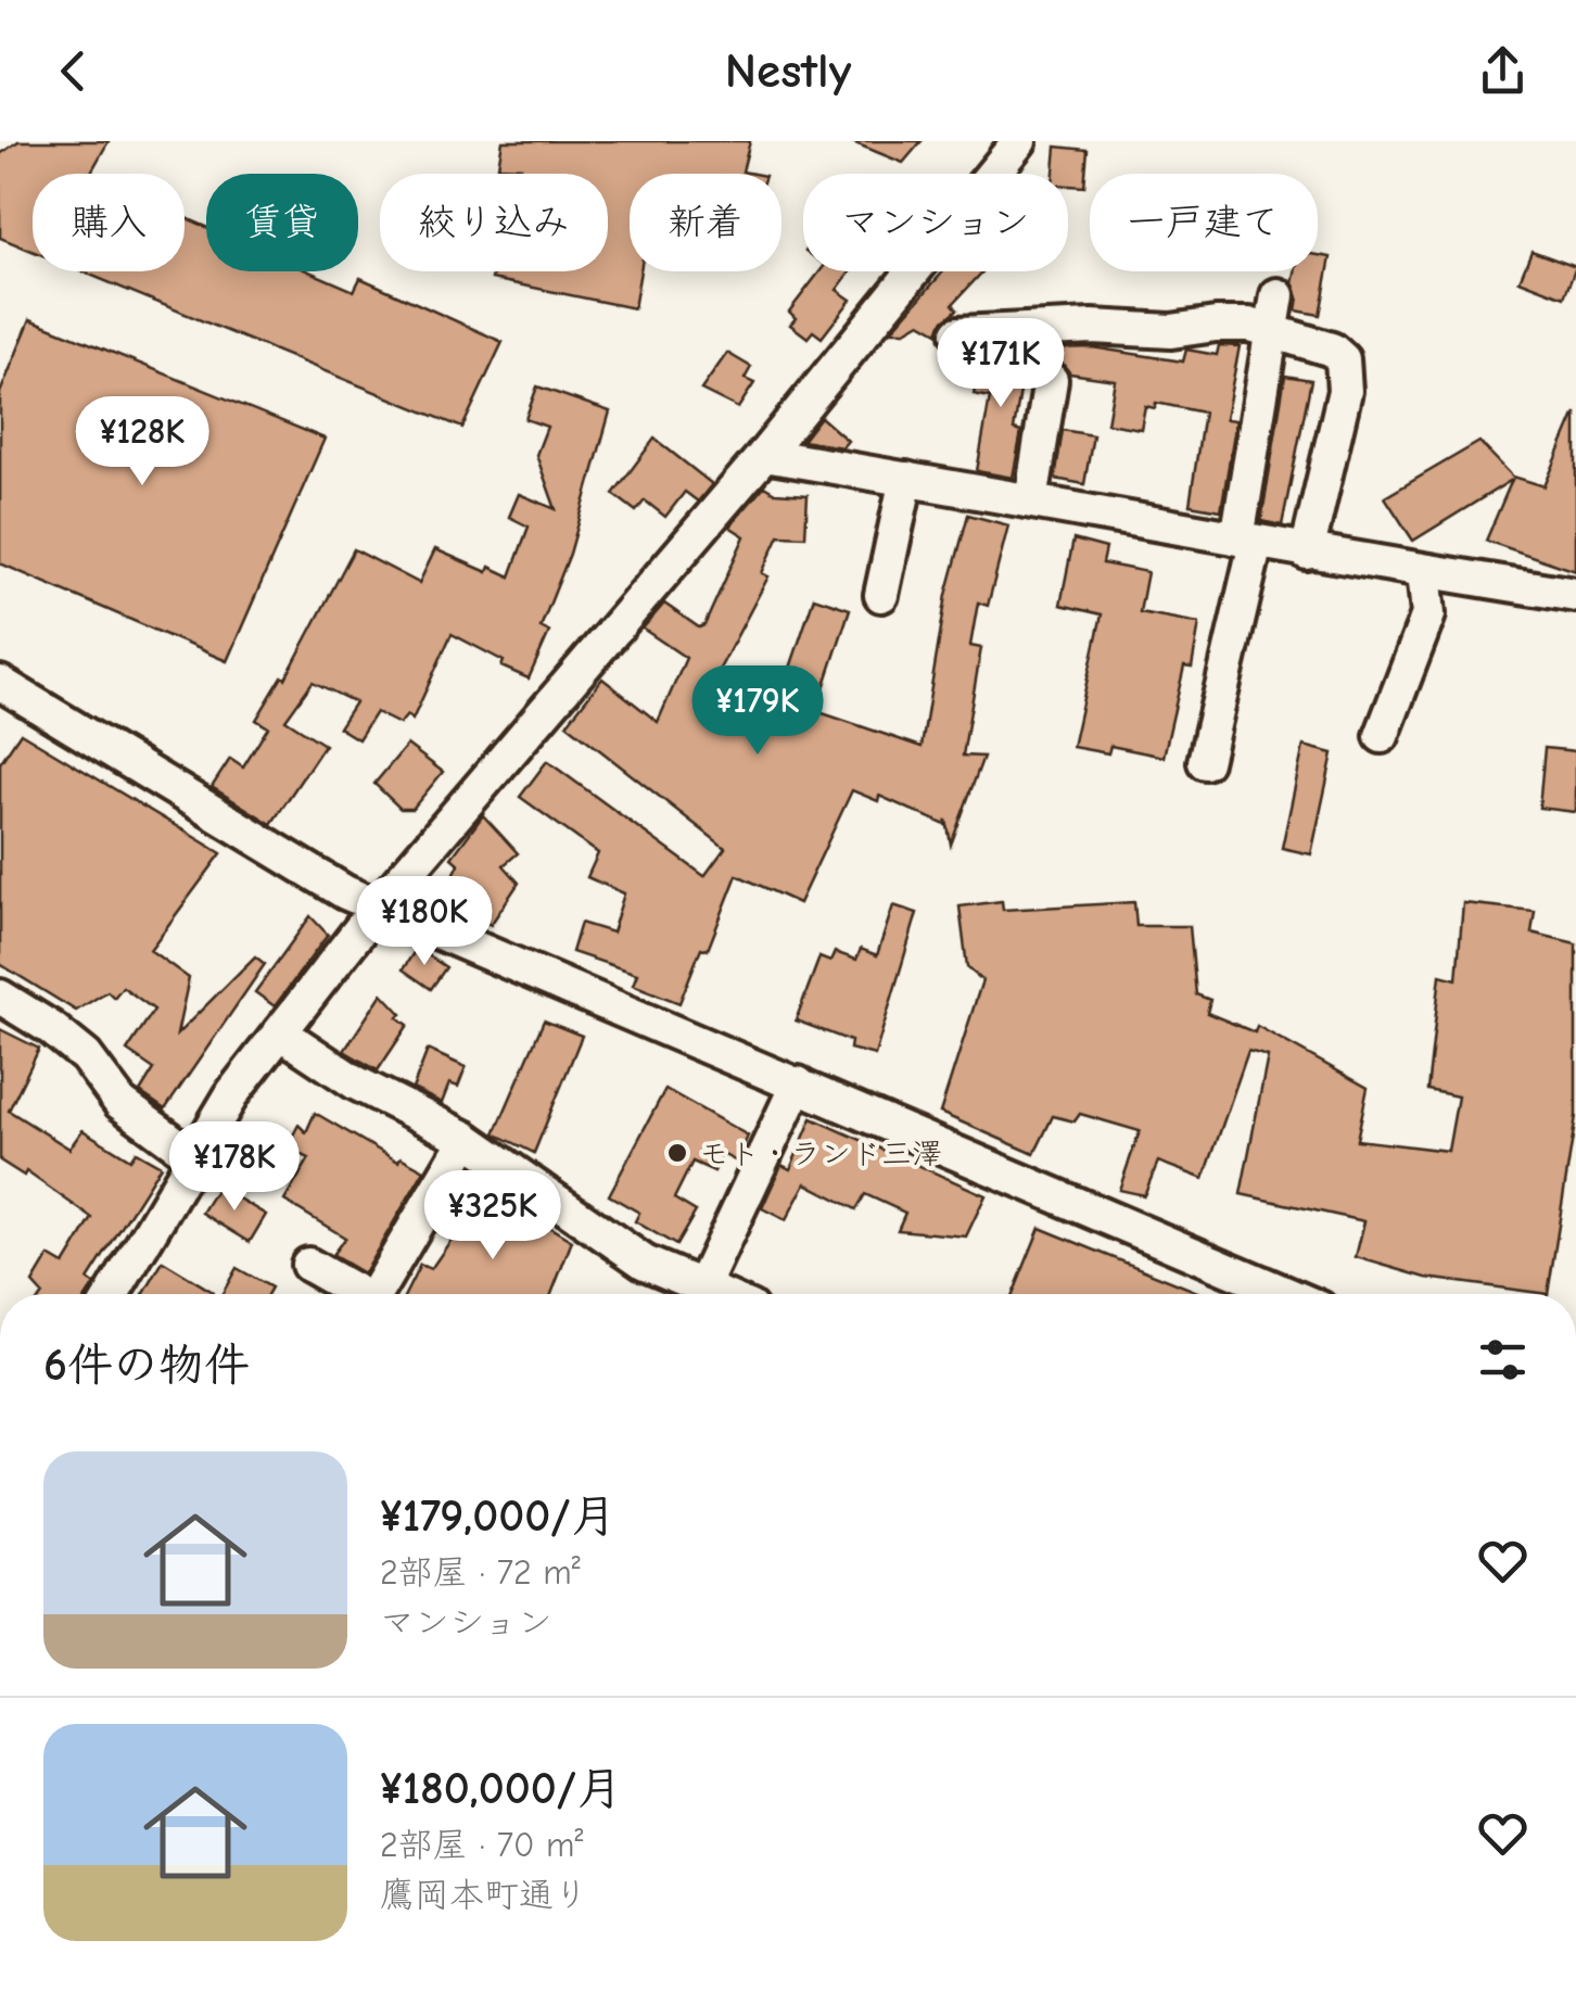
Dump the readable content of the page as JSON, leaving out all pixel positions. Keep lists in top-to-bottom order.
{
  "places": ["モト・ランド三澤"],
  "page": {
    "header": "Nestly",
    "chip": [
      "購入",
      "賃貸",
      "絞り込み",
      "新着",
      "マンション",
      "一戸建て"
    ],
    "price": [
      "¥171K",
      "¥128K",
      "¥179K",
      "¥180K",
      "¥178K",
      "¥325K"
    ],
    "heading": "6件の物件",
    "list": [
      {
        "name": "¥179,000/月",
        "note": "2部屋 · 72 m² · マンション"
      },
      {
        "name": "¥180,000/月",
        "note": "2部屋 · 70 m² · 鷹岡本町通り"
      }
    ]
  }
}
